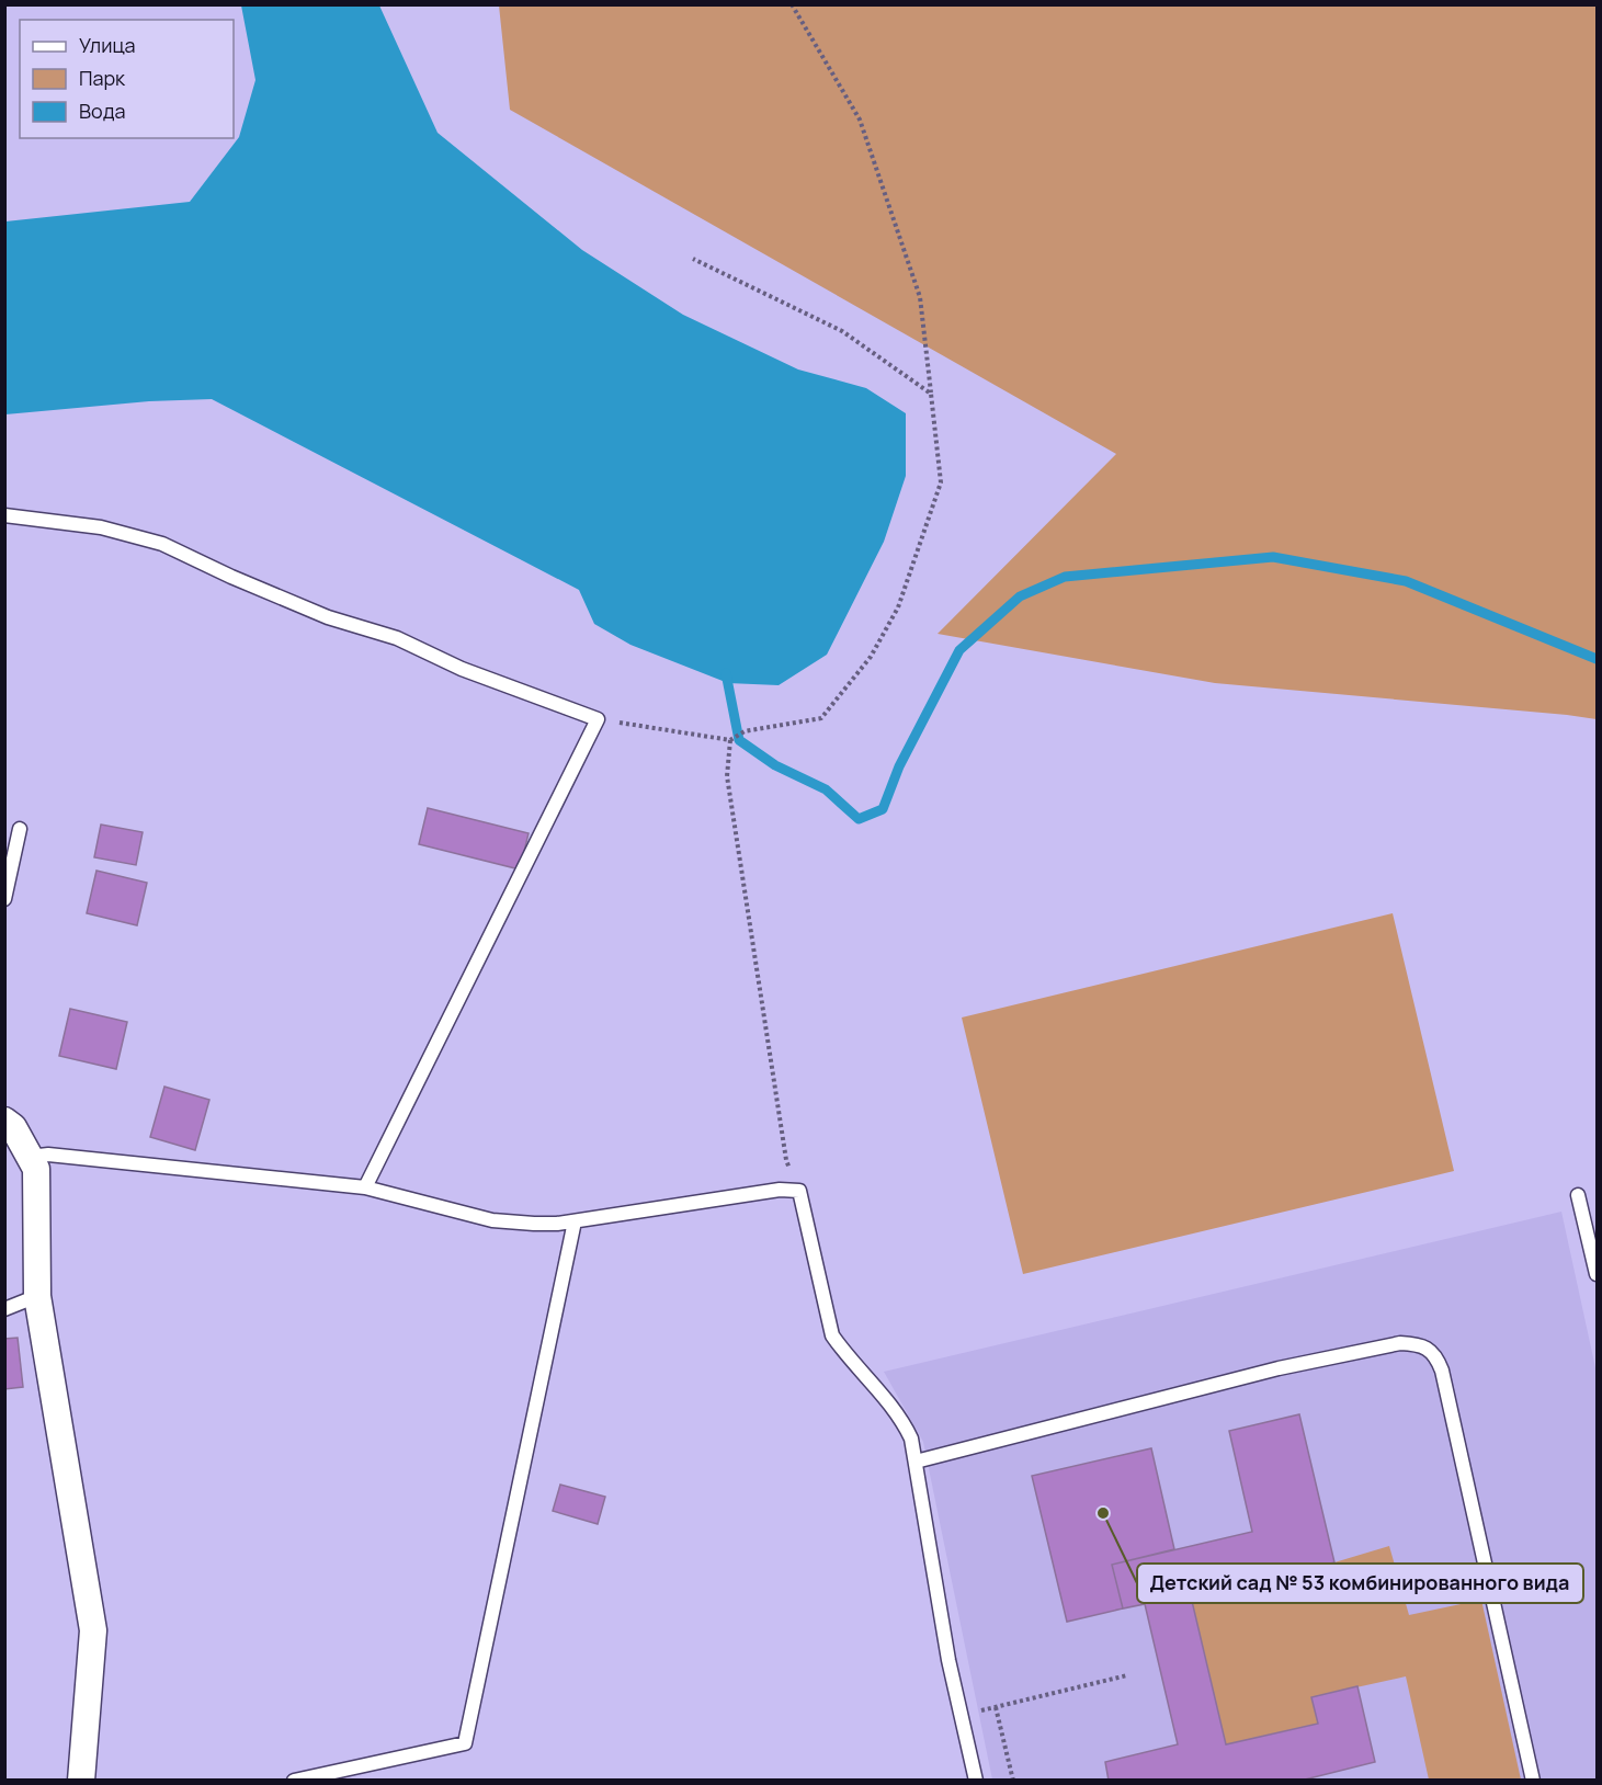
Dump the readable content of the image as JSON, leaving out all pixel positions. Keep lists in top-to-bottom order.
{
  "places": ["Детский сад № 53 комбинированного вида"],
  "legend": ["Улица", "Парк", "Вода"]
}
